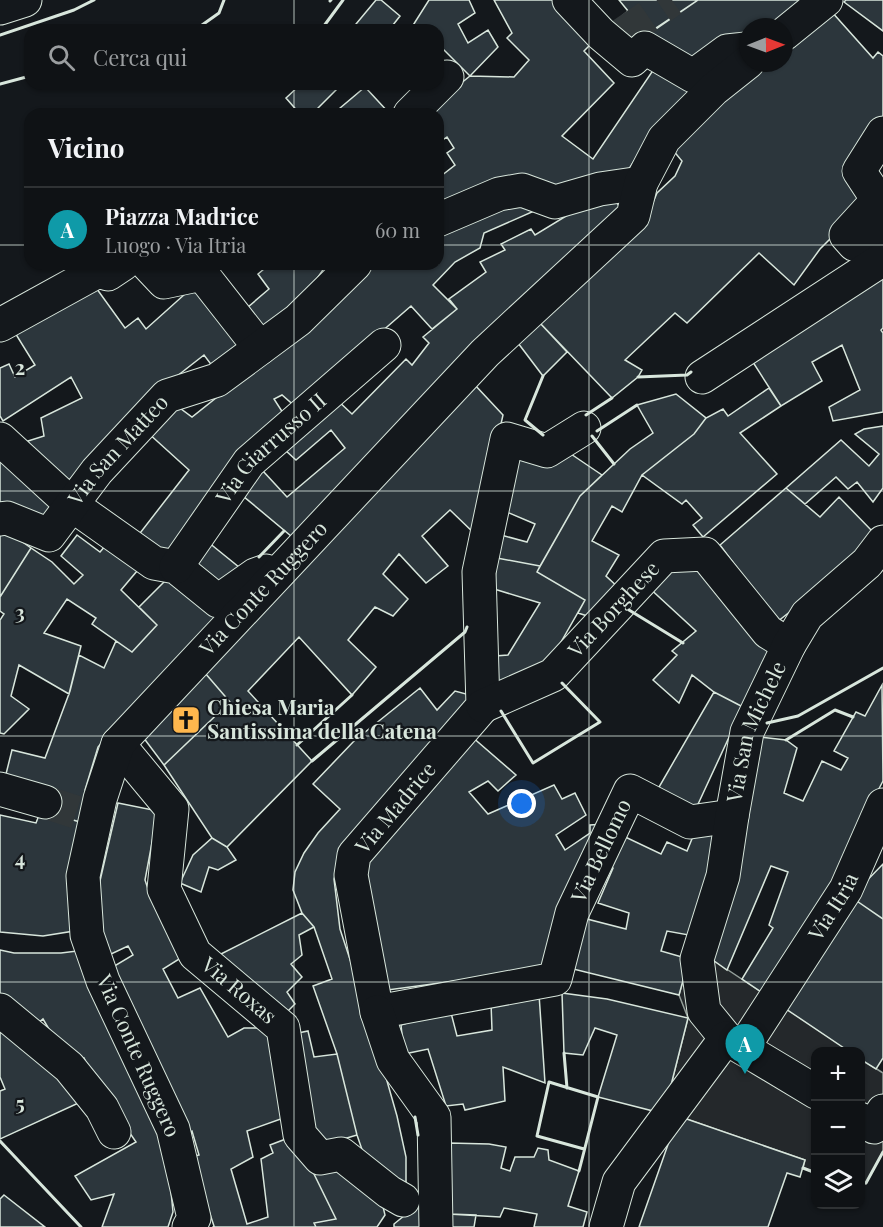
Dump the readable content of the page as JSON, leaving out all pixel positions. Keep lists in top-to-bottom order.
{
  "streets": {
    "street": [
      "Via Giarrusso II",
      "Via San Matteo",
      "Via Conte Ruggero",
      "Via Borghese",
      "Via San Michele",
      "Via Madrice",
      "Via Bellomo",
      "Via Itria",
      "Via Roxas"
    ]
  },
  "crossings": [
    ["Via Conte Ruggero", "Via Roxas"],
    ["Via Borghese", "Via San Michele"],
    ["Via Borghese", "Via Madrice"],
    ["Via San Michele", "Via Bellomo"],
    ["Via San Michele", "Via Itria"],
    ["Via Madrice", "Via Bellomo"]
  ],
  "places": {
    "church": ["Chiesa Maria Santissima della Catena"]
  },
  "north": "right",
  "page": {
    "search": "Cerca qui",
    "heading": "Vicino",
    "list": [
      {
        "mark": "A",
        "name": "Piazza Madrice",
        "note": "Luogo · Via Itria",
        "value": "60 m"
      }
    ],
    "pins": "A",
    "map_buttons": ["+", "−"]
  },
  "grid": {
    "rows": [
      "2",
      "3",
      "4",
      "5"
    ]
  }
}
